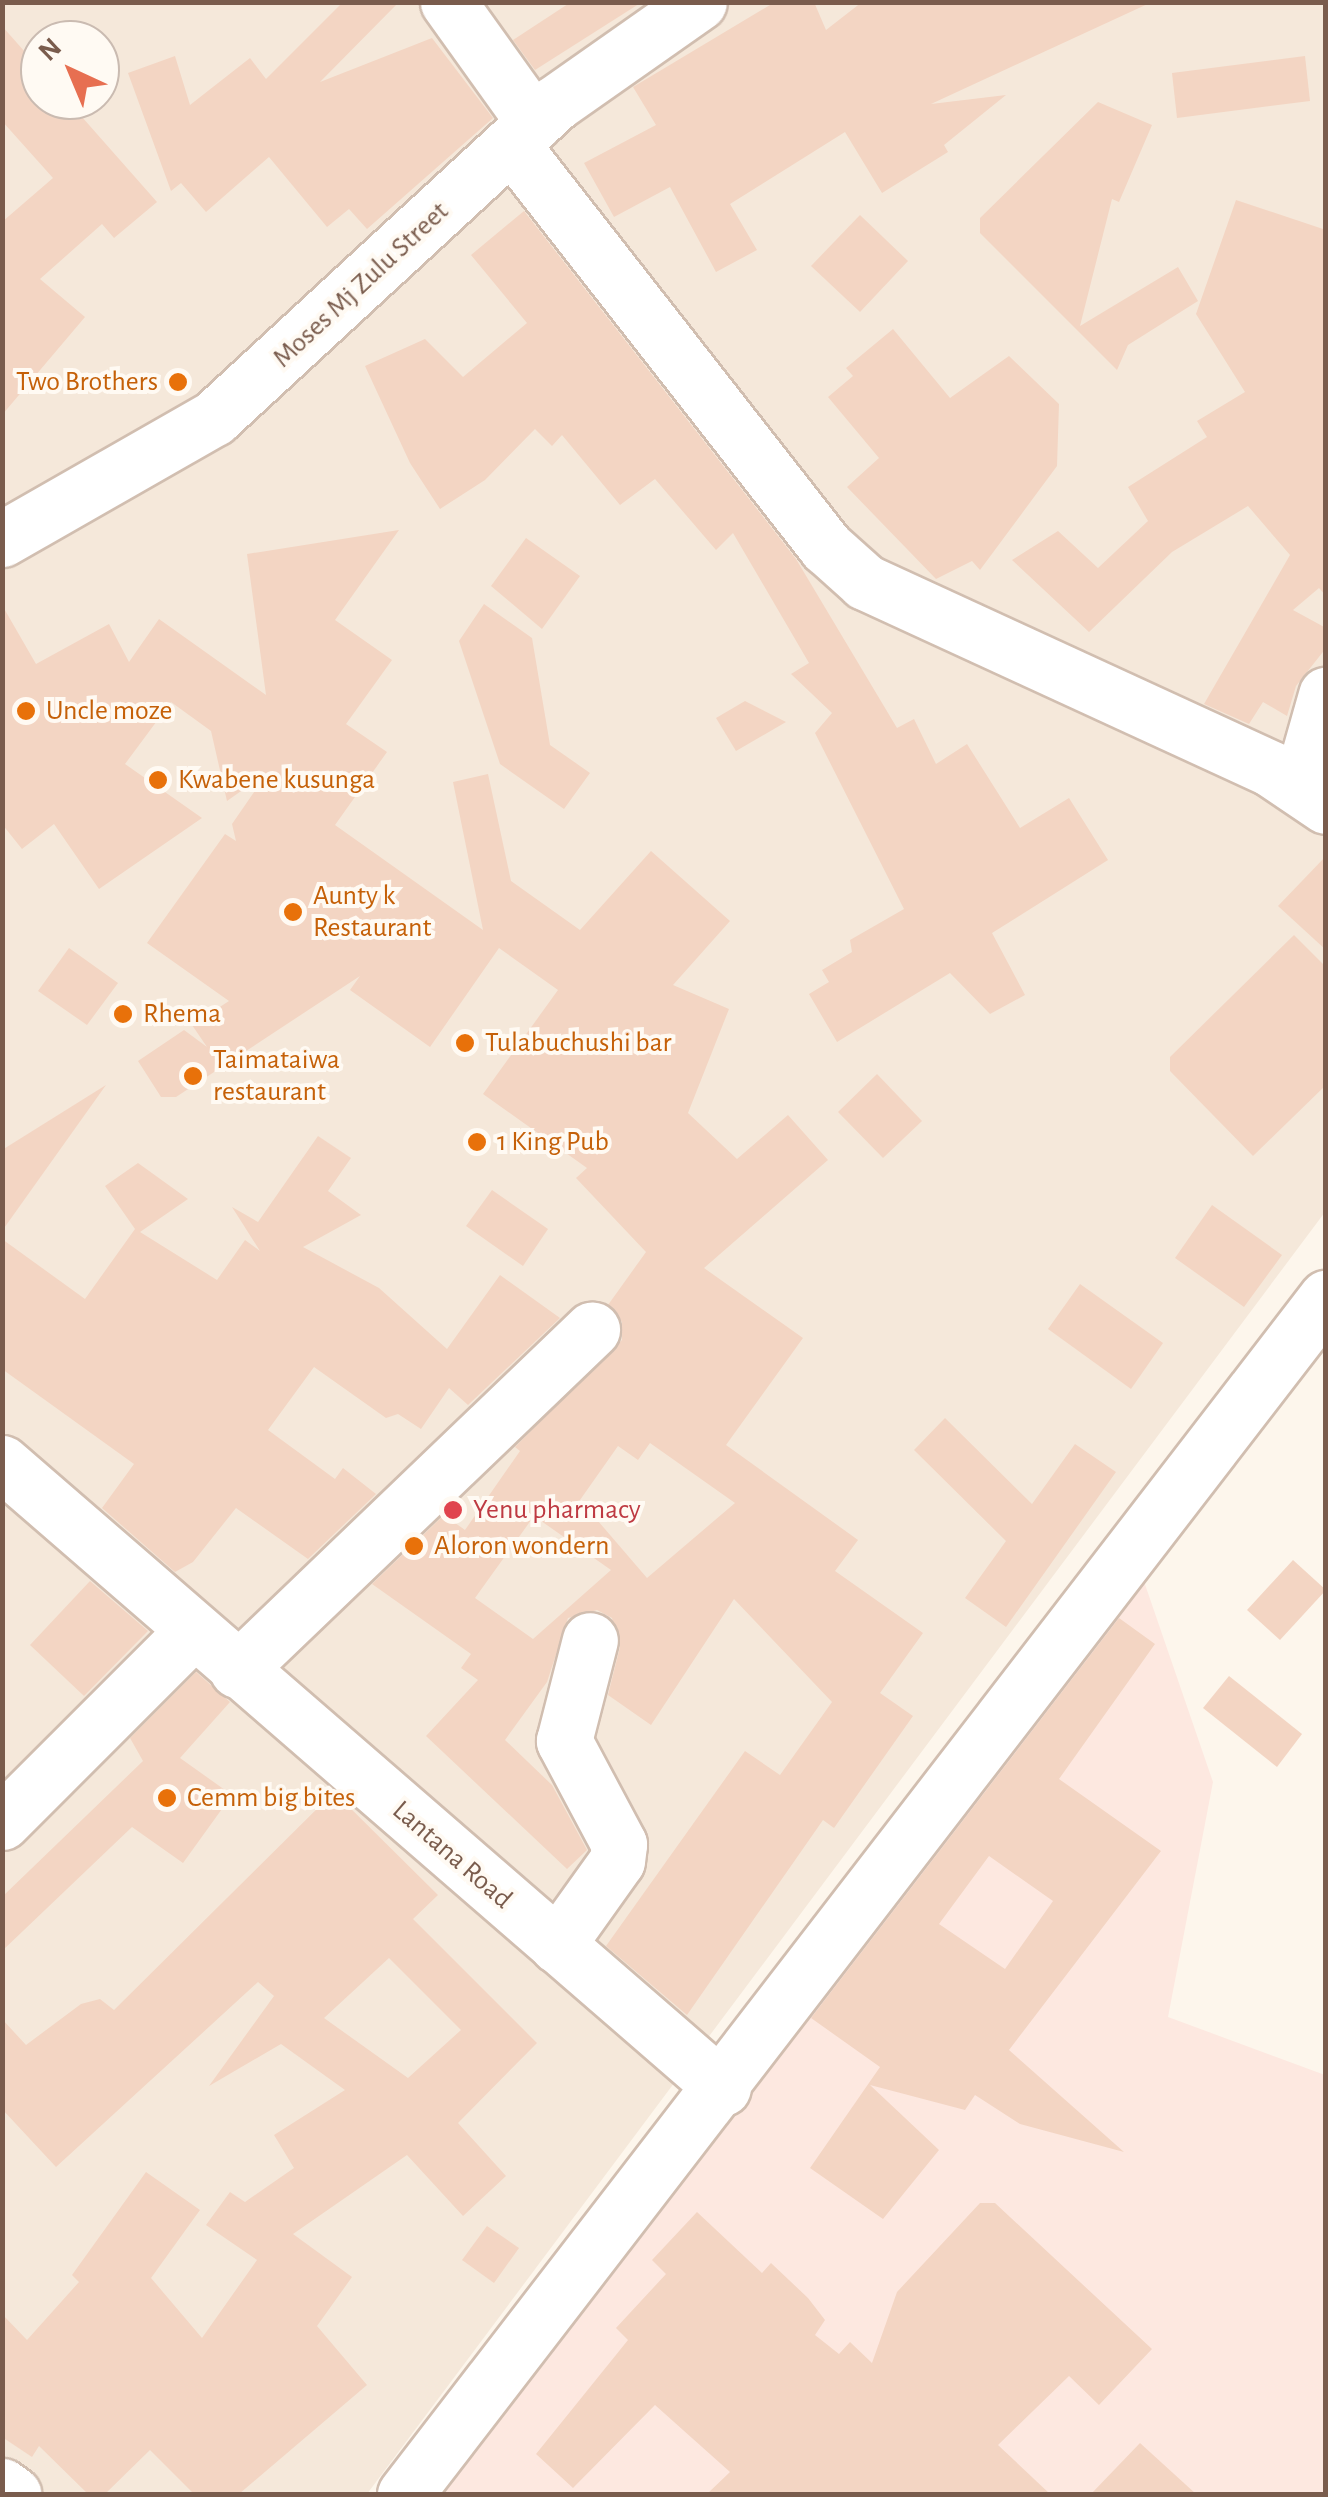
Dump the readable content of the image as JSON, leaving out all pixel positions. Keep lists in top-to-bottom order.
{
  "streets": {
    "street": ["Moses Mj Zulu Street", "Lantana Road"]
  },
  "places": [
    "Two Brothers",
    "Uncle moze",
    "Kwabene kusunga",
    "Aunty k Restaurant",
    "Rhema",
    "Tulabuchushi bar",
    "Taimataiwa restaurant",
    "1 King Pub",
    "Yenu pharmacy",
    "Aloron wondern",
    "Cemm big bites"
  ],
  "north": "top left"
}
